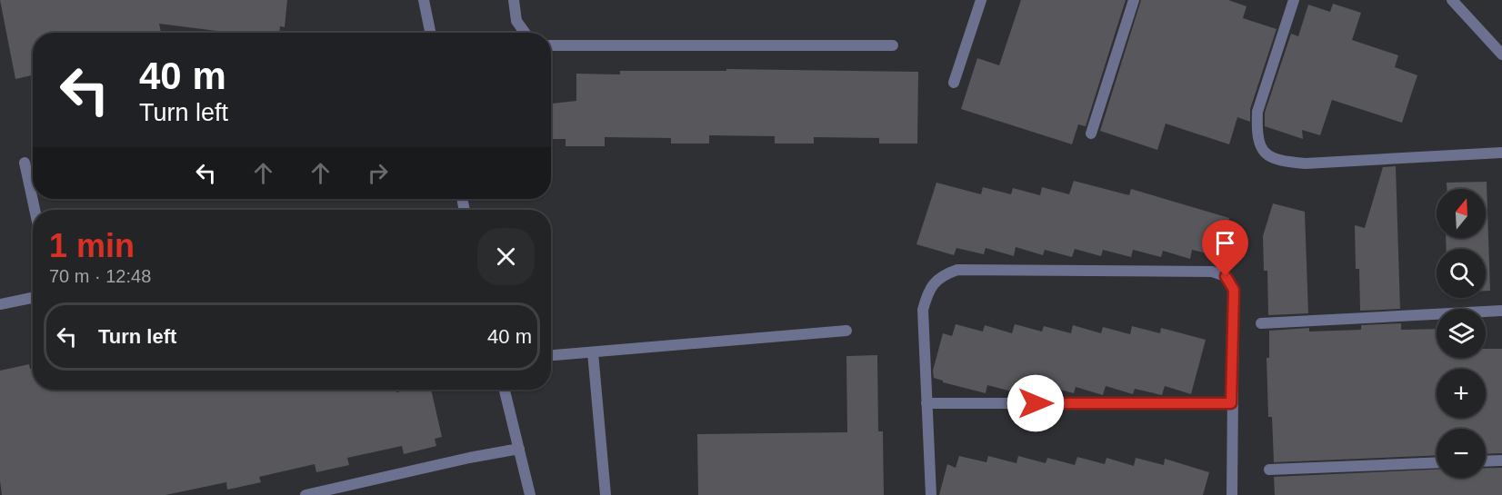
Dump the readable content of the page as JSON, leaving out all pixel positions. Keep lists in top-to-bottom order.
{
  "north": "top",
  "page": {
    "turn": ["40 m", "Turn left"],
    "map_buttons": ["+", "−"],
    "heading": ["1 min", "70 m · 12:48"],
    "list": [
      {
        "name": "Turn left",
        "value": "40 m"
      }
    ]
  }
}
